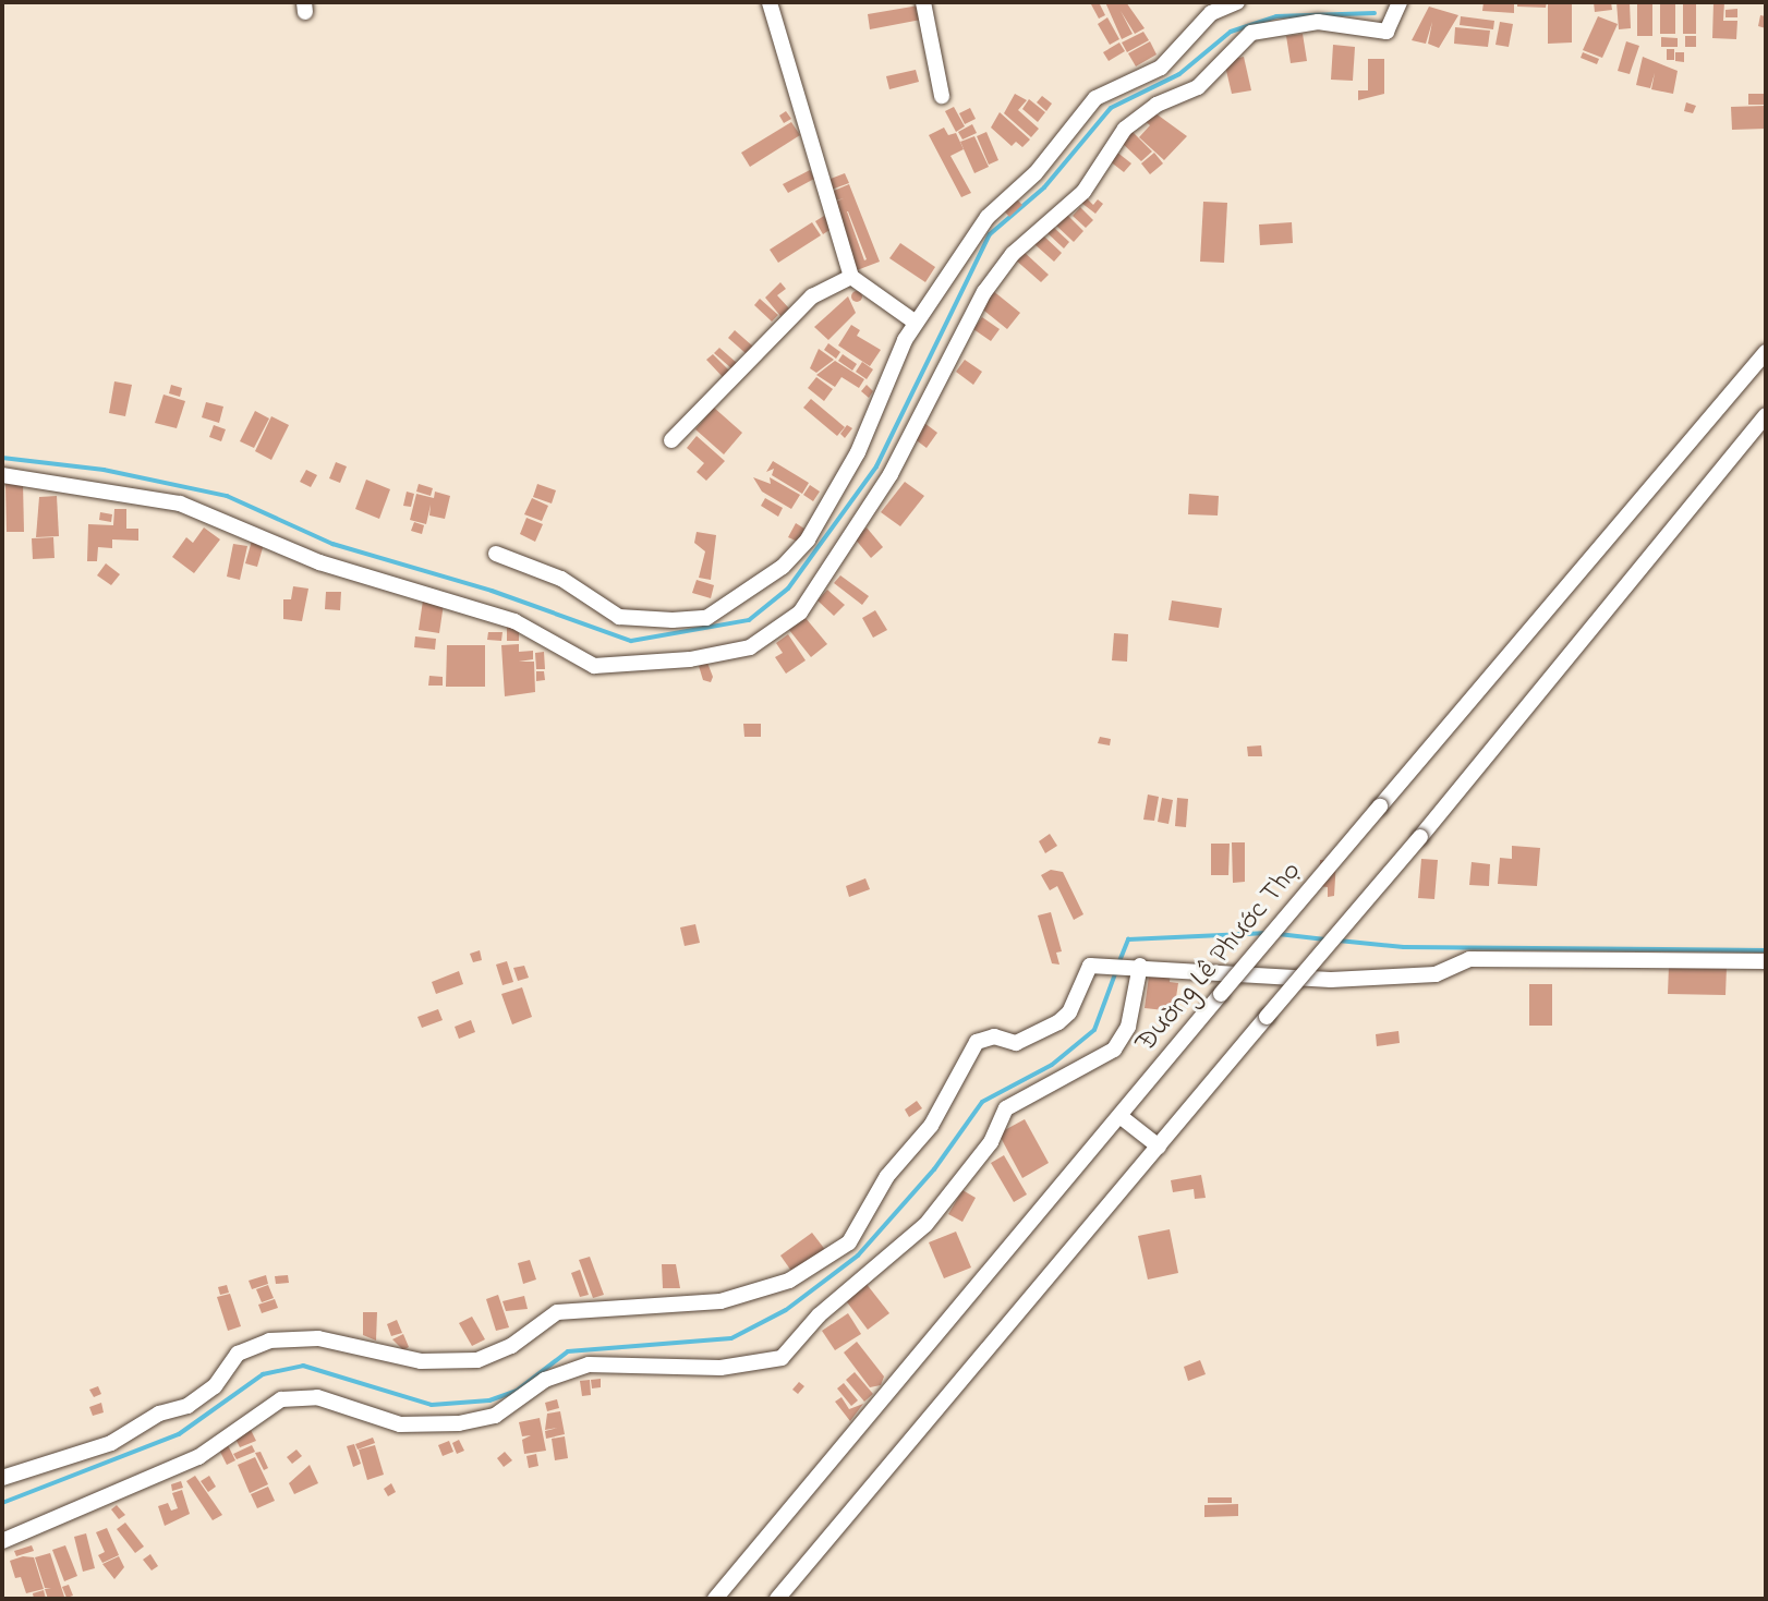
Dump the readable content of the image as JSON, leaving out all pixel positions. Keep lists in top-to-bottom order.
{
  "streets": {
    "street": ["Đường Lê Phước Thọ"]
  }
}
